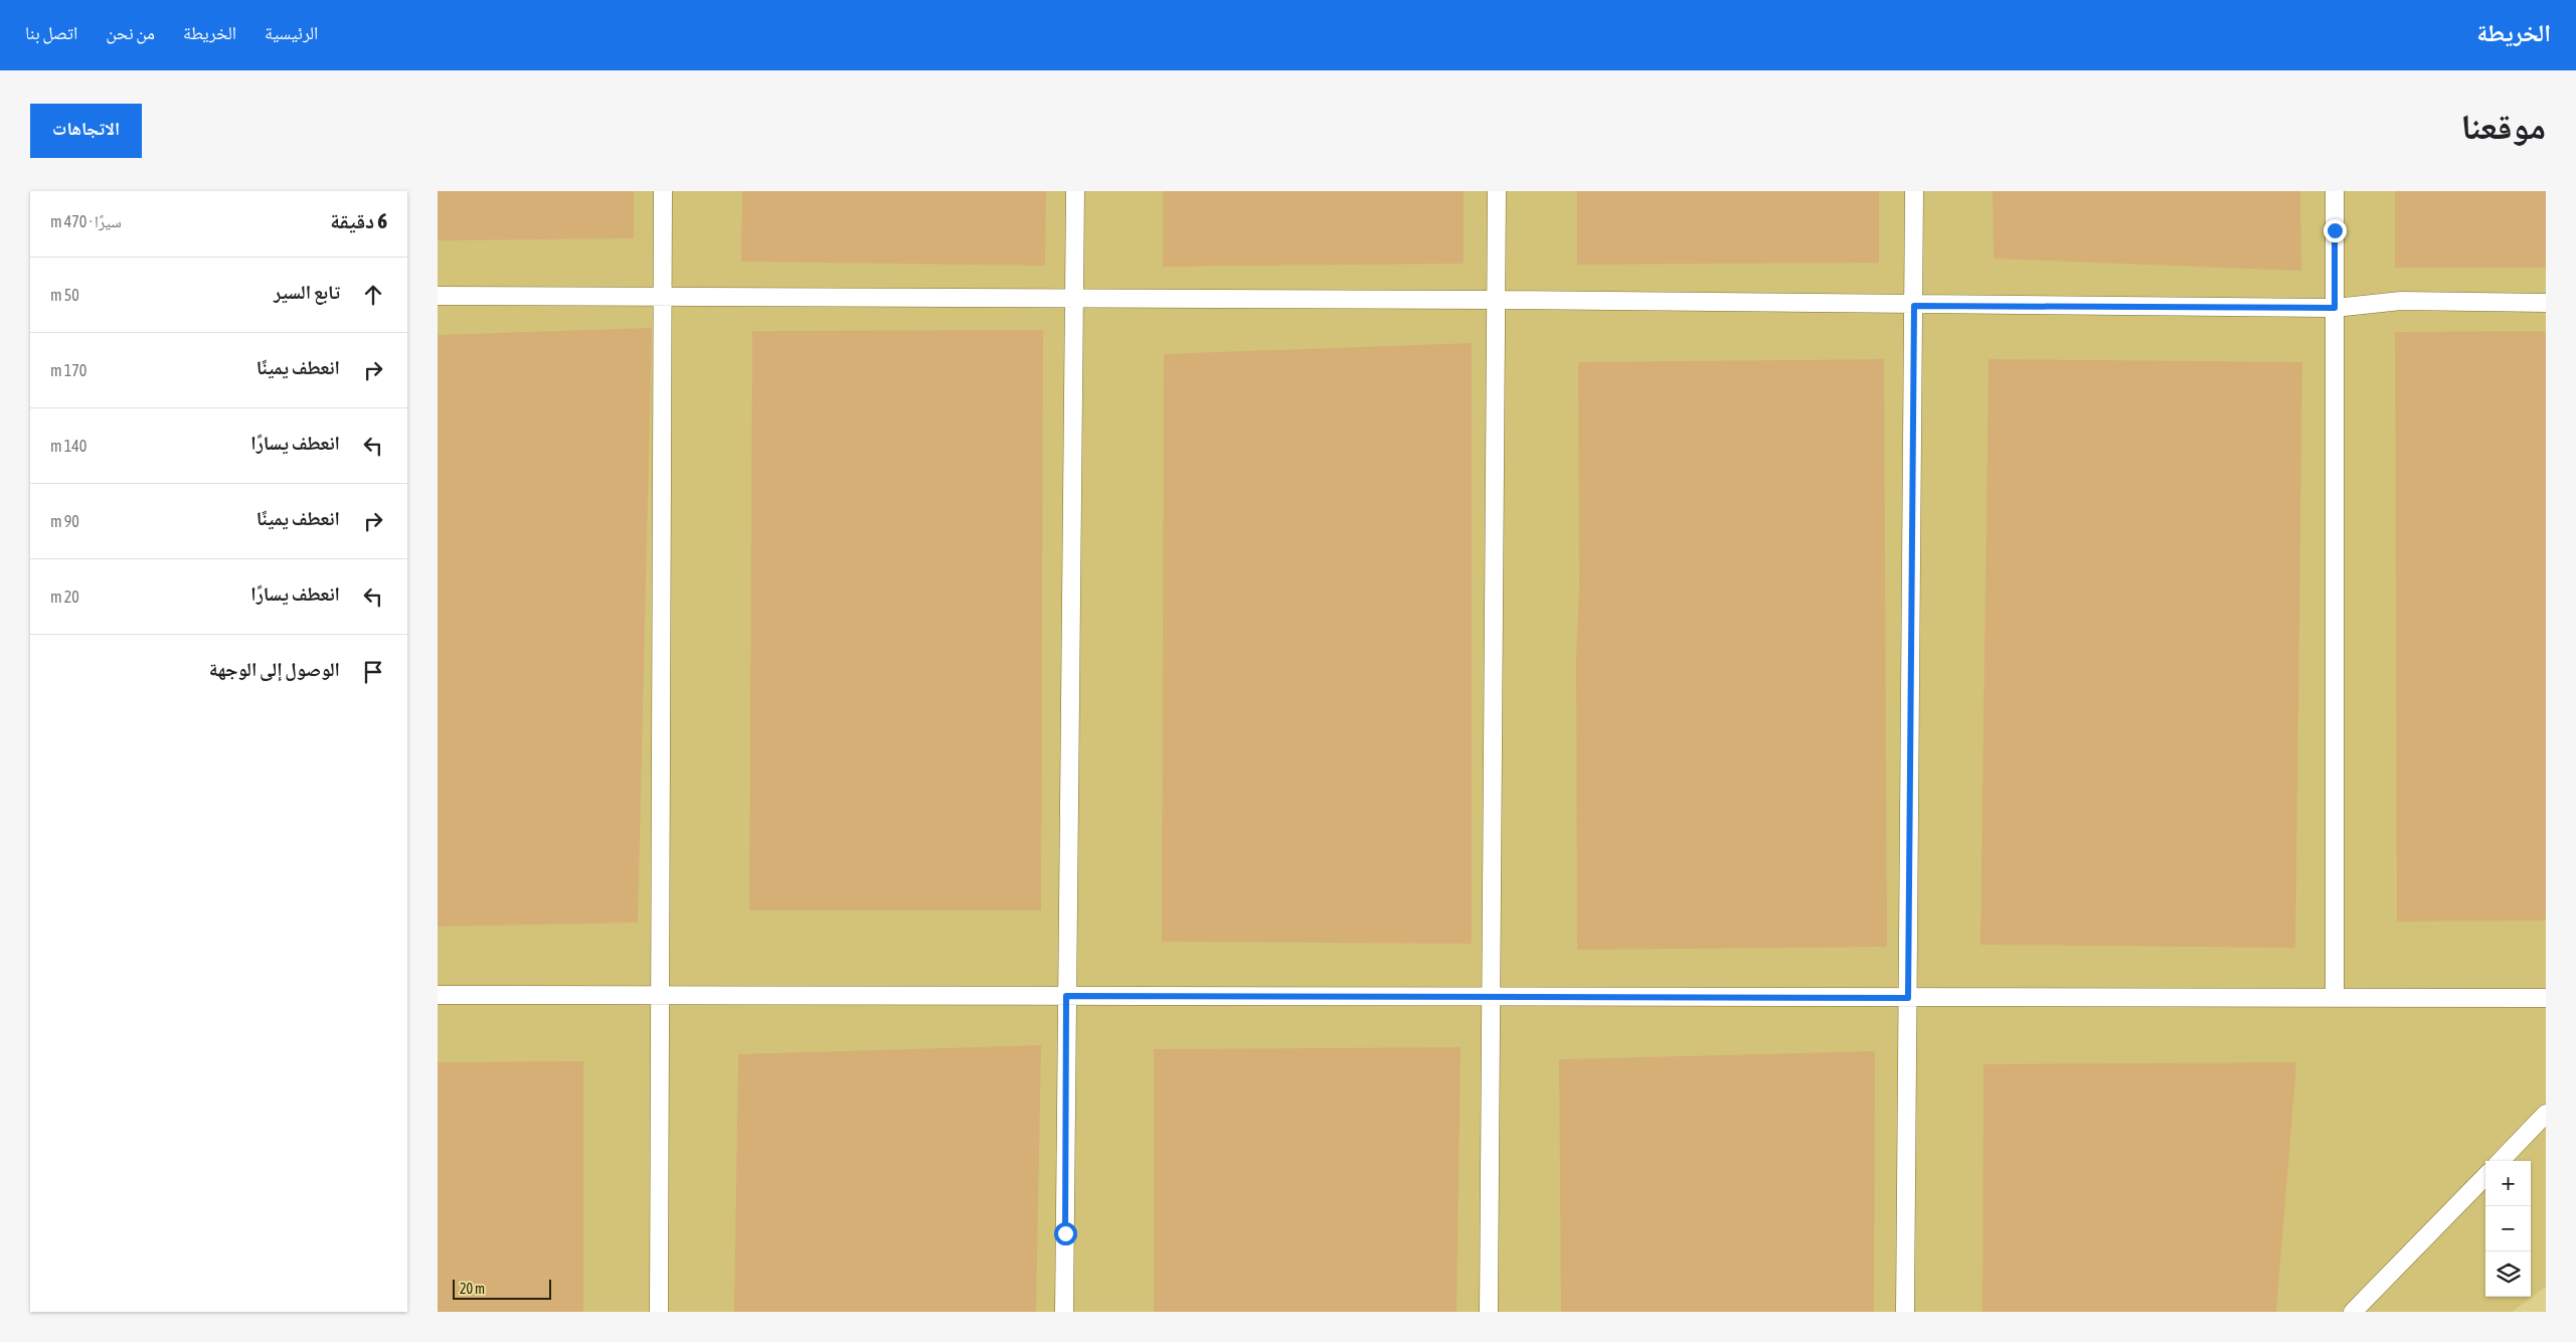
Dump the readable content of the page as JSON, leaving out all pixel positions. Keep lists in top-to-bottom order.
{
  "scale_bar": "20 m",
  "page": {
    "header": "الخريطة",
    "nav": [
      "الرئيسية",
      "الخريطة",
      "من نحن",
      "اتصل بنا"
    ],
    "title": "موقعنا",
    "buttons": "الاتجاهات",
    "heading": ["6 دقيقة", "سيرًا · 470 m"],
    "list": [
      ["تابع السير", "50 m"],
      ["انعطف يمينًا", "170 m"],
      ["انعطف يسارًا", "140 m"],
      ["انعطف يمينًا", "90 m"],
      ["انعطف يسارًا", "20 m"],
      "الوصول إلى الوجهة"
    ],
    "map_buttons": ["+", "−"],
    "scale": "20 m"
  }
}
